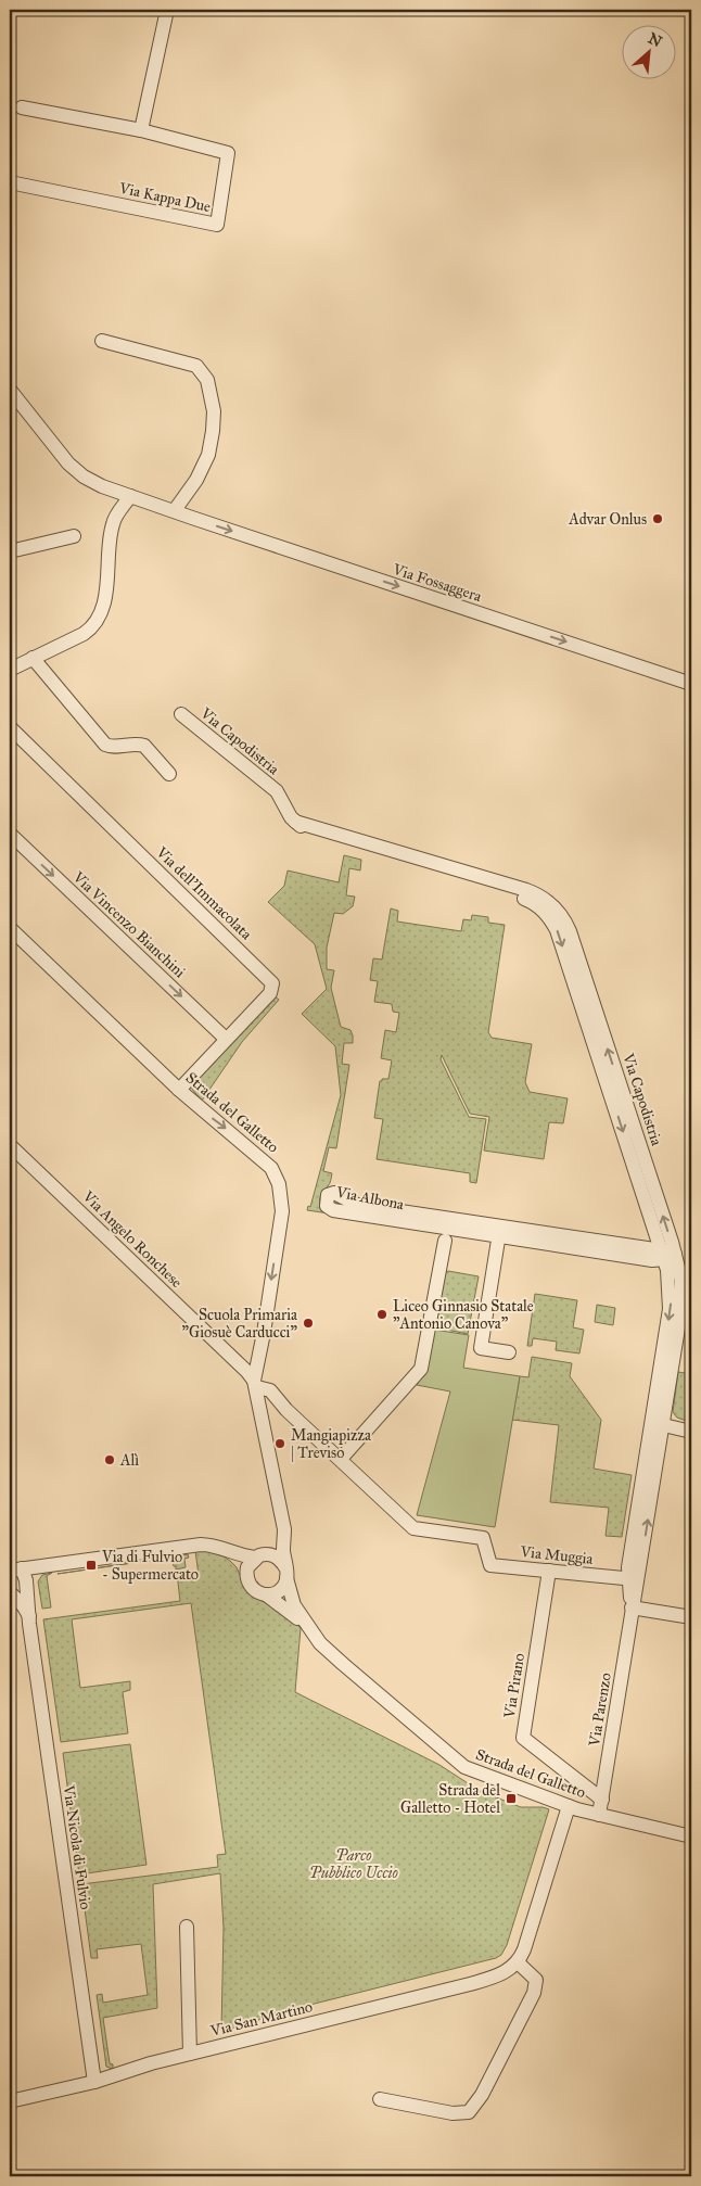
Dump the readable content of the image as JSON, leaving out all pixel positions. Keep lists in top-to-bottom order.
{
  "streets": {
    "street": [
      "Via Kappa Due",
      "Via Fossaggera",
      "Via Capodistria",
      "Via dell'Immacolata",
      "Via Vincenzo Bianchini",
      "Strada del Galletto",
      "Via Albona",
      "Via Angelo Ronchese",
      "Via Muggia",
      "Via Pirano",
      "Via Parenzo",
      "Via Nicola di Fulvio",
      "Via San Martino"
    ]
  },
  "crossings": [
    ["Via Capodistria", "Via Albona"],
    ["Via Capodistria", "Via Muggia"],
    ["Via Capodistria", "Via Parenzo"],
    ["Via dell'Immacolata", "Via Vincenzo Bianchini"],
    ["Via dell'Immacolata", "Strada del Galletto"],
    ["Strada del Galletto", "Via Angelo Ronchese"],
    ["Strada del Galletto", "Via Parenzo"],
    ["Strada del Galletto", "Via Nicola di Fulvio"],
    ["Via Muggia", "Via Pirano"],
    ["Via Muggia", "Via Parenzo"],
    ["Via Pirano", "Via Parenzo"],
    ["Via Nicola di Fulvio", "Via San Martino"]
  ],
  "one_way": ["Via Fossaggera", "Via Vincenzo Bianchini"],
  "parks": ["Parco Pubblico Uccio"],
  "places": {
    "other": [
      "Advar Onlus",
      "Liceo Ginnasio Statale \"Antonio Canova\"",
      "Scuola Primaria \"Giosuè Carducci\"",
      "Mangiapizza | Treviso",
      "Alì"
    ],
    "transit": ["Via di Fulvio - Supermercato", "Strada del Galletto - Hotel"]
  },
  "north": "top right"
}
